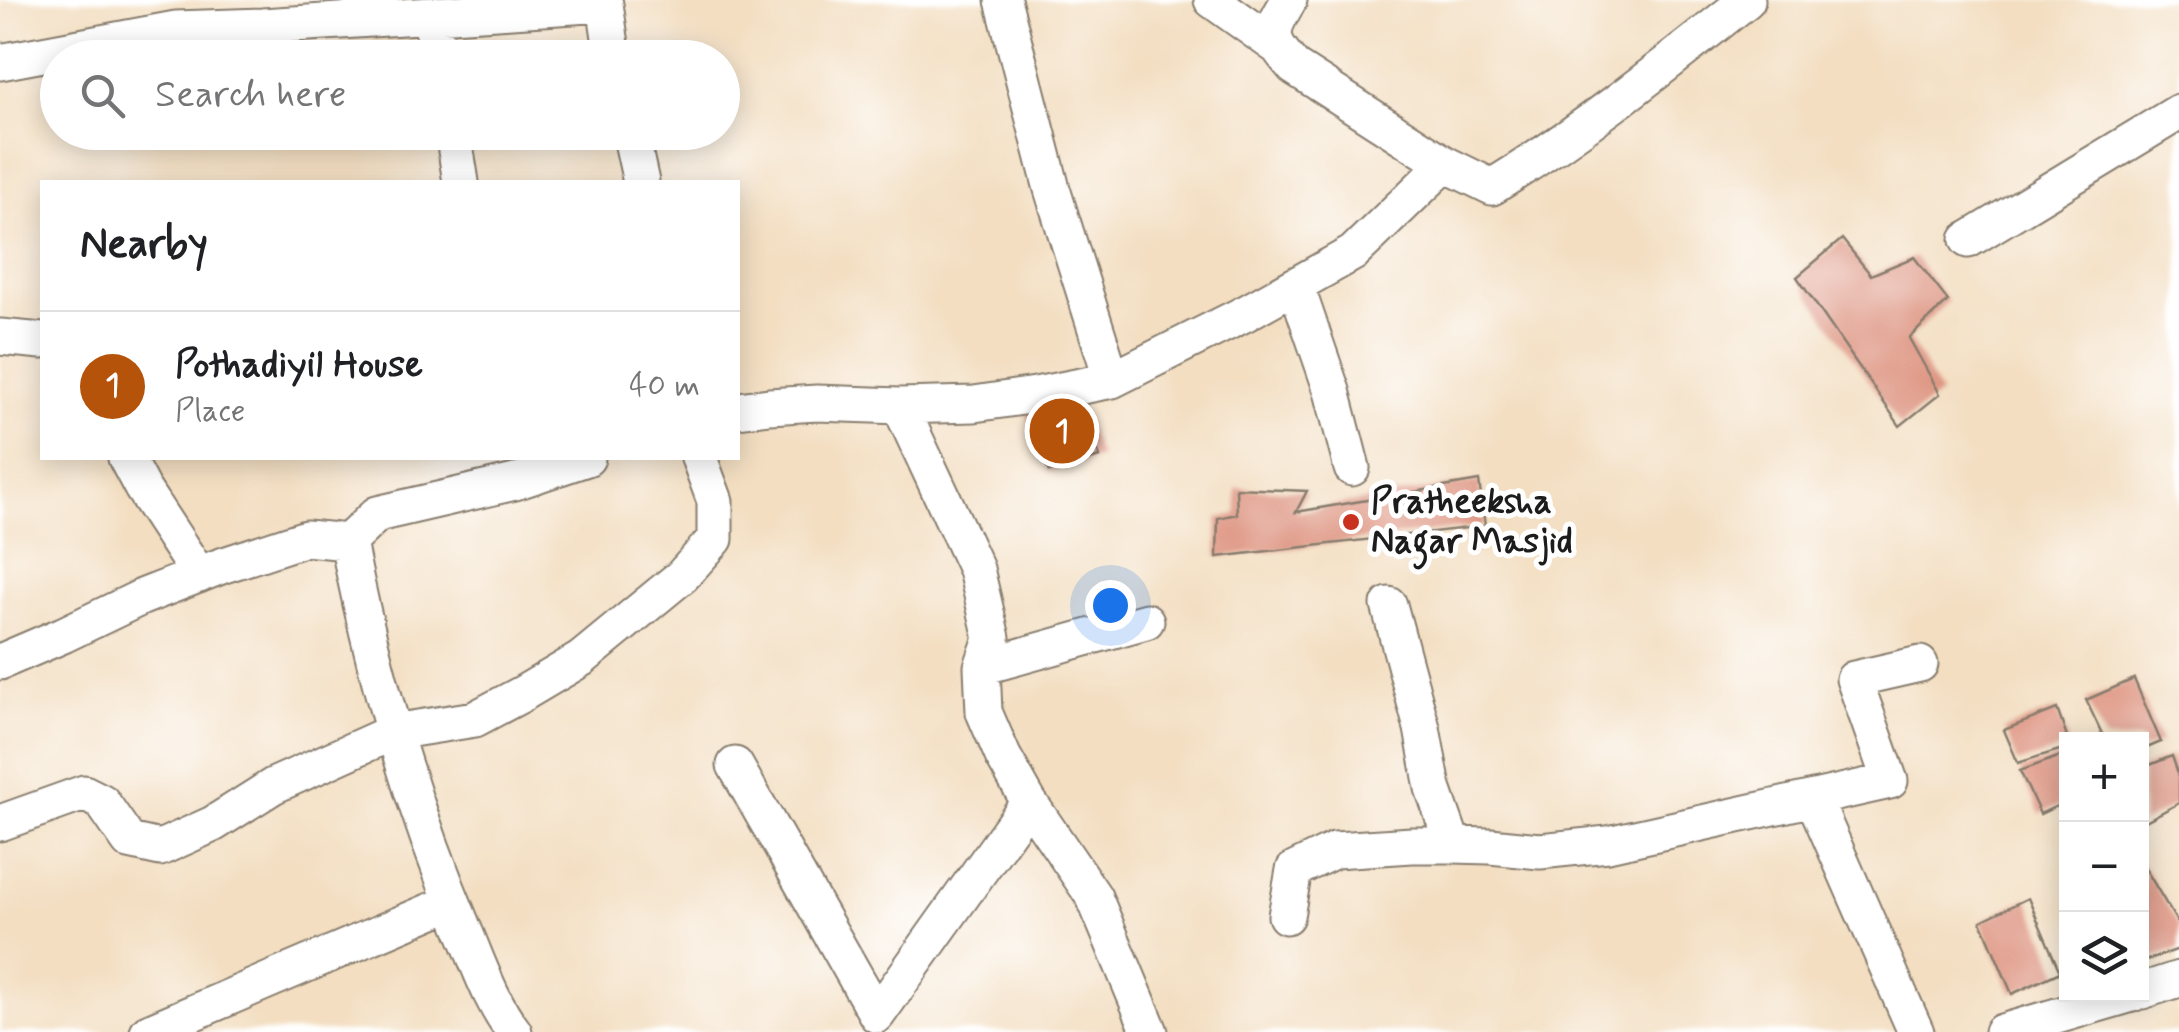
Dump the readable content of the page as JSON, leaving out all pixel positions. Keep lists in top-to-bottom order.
{
  "places": ["Pratheeksha Nagar Masjid"],
  "page": {
    "search": "Search here",
    "heading": "Nearby",
    "list": [
      {
        "mark": "1",
        "name": "Pothadiyil House",
        "note": "Place",
        "value": "40 m"
      }
    ],
    "pins": "1",
    "map_buttons": ["+", "−"]
  }
}
